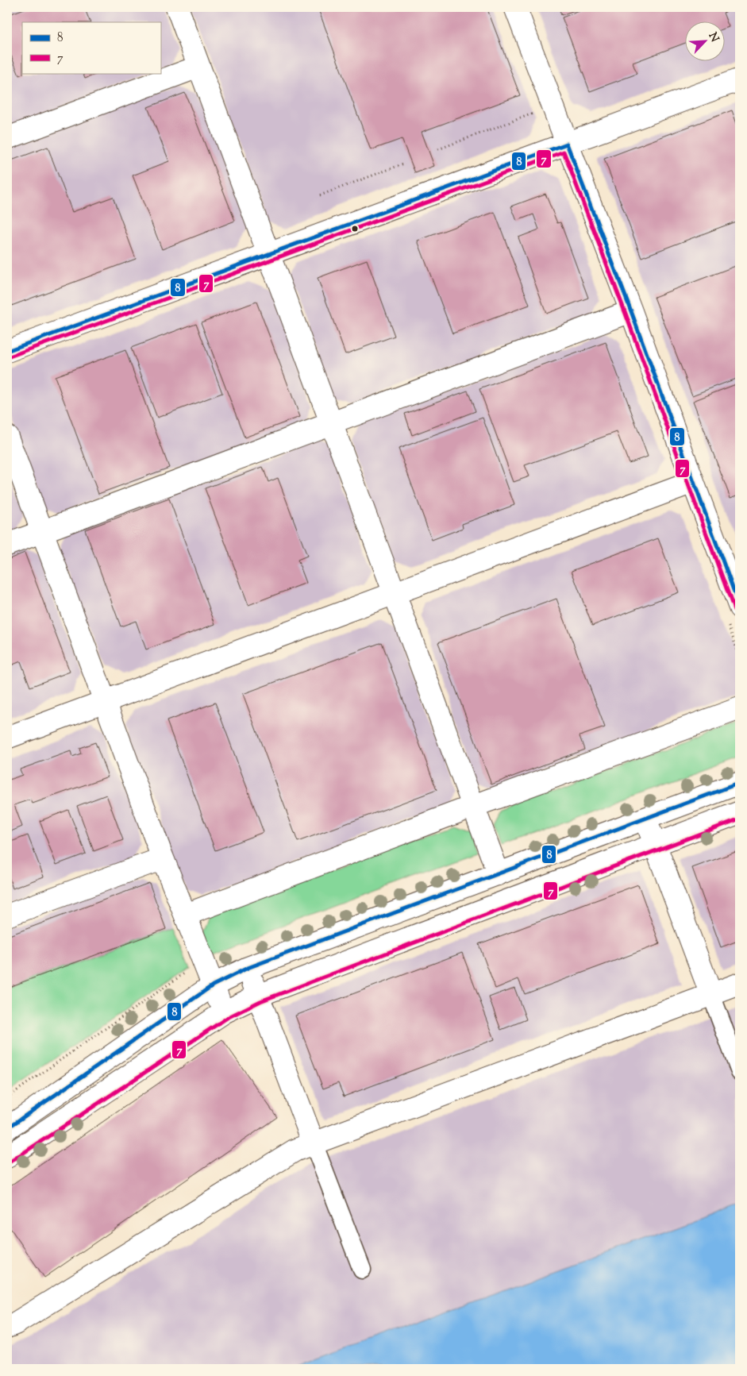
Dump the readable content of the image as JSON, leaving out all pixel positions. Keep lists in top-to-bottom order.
{
  "lines": ["transit line 8", "transit line 7"],
  "legend": ["8", "7"],
  "north": "top right"
}
